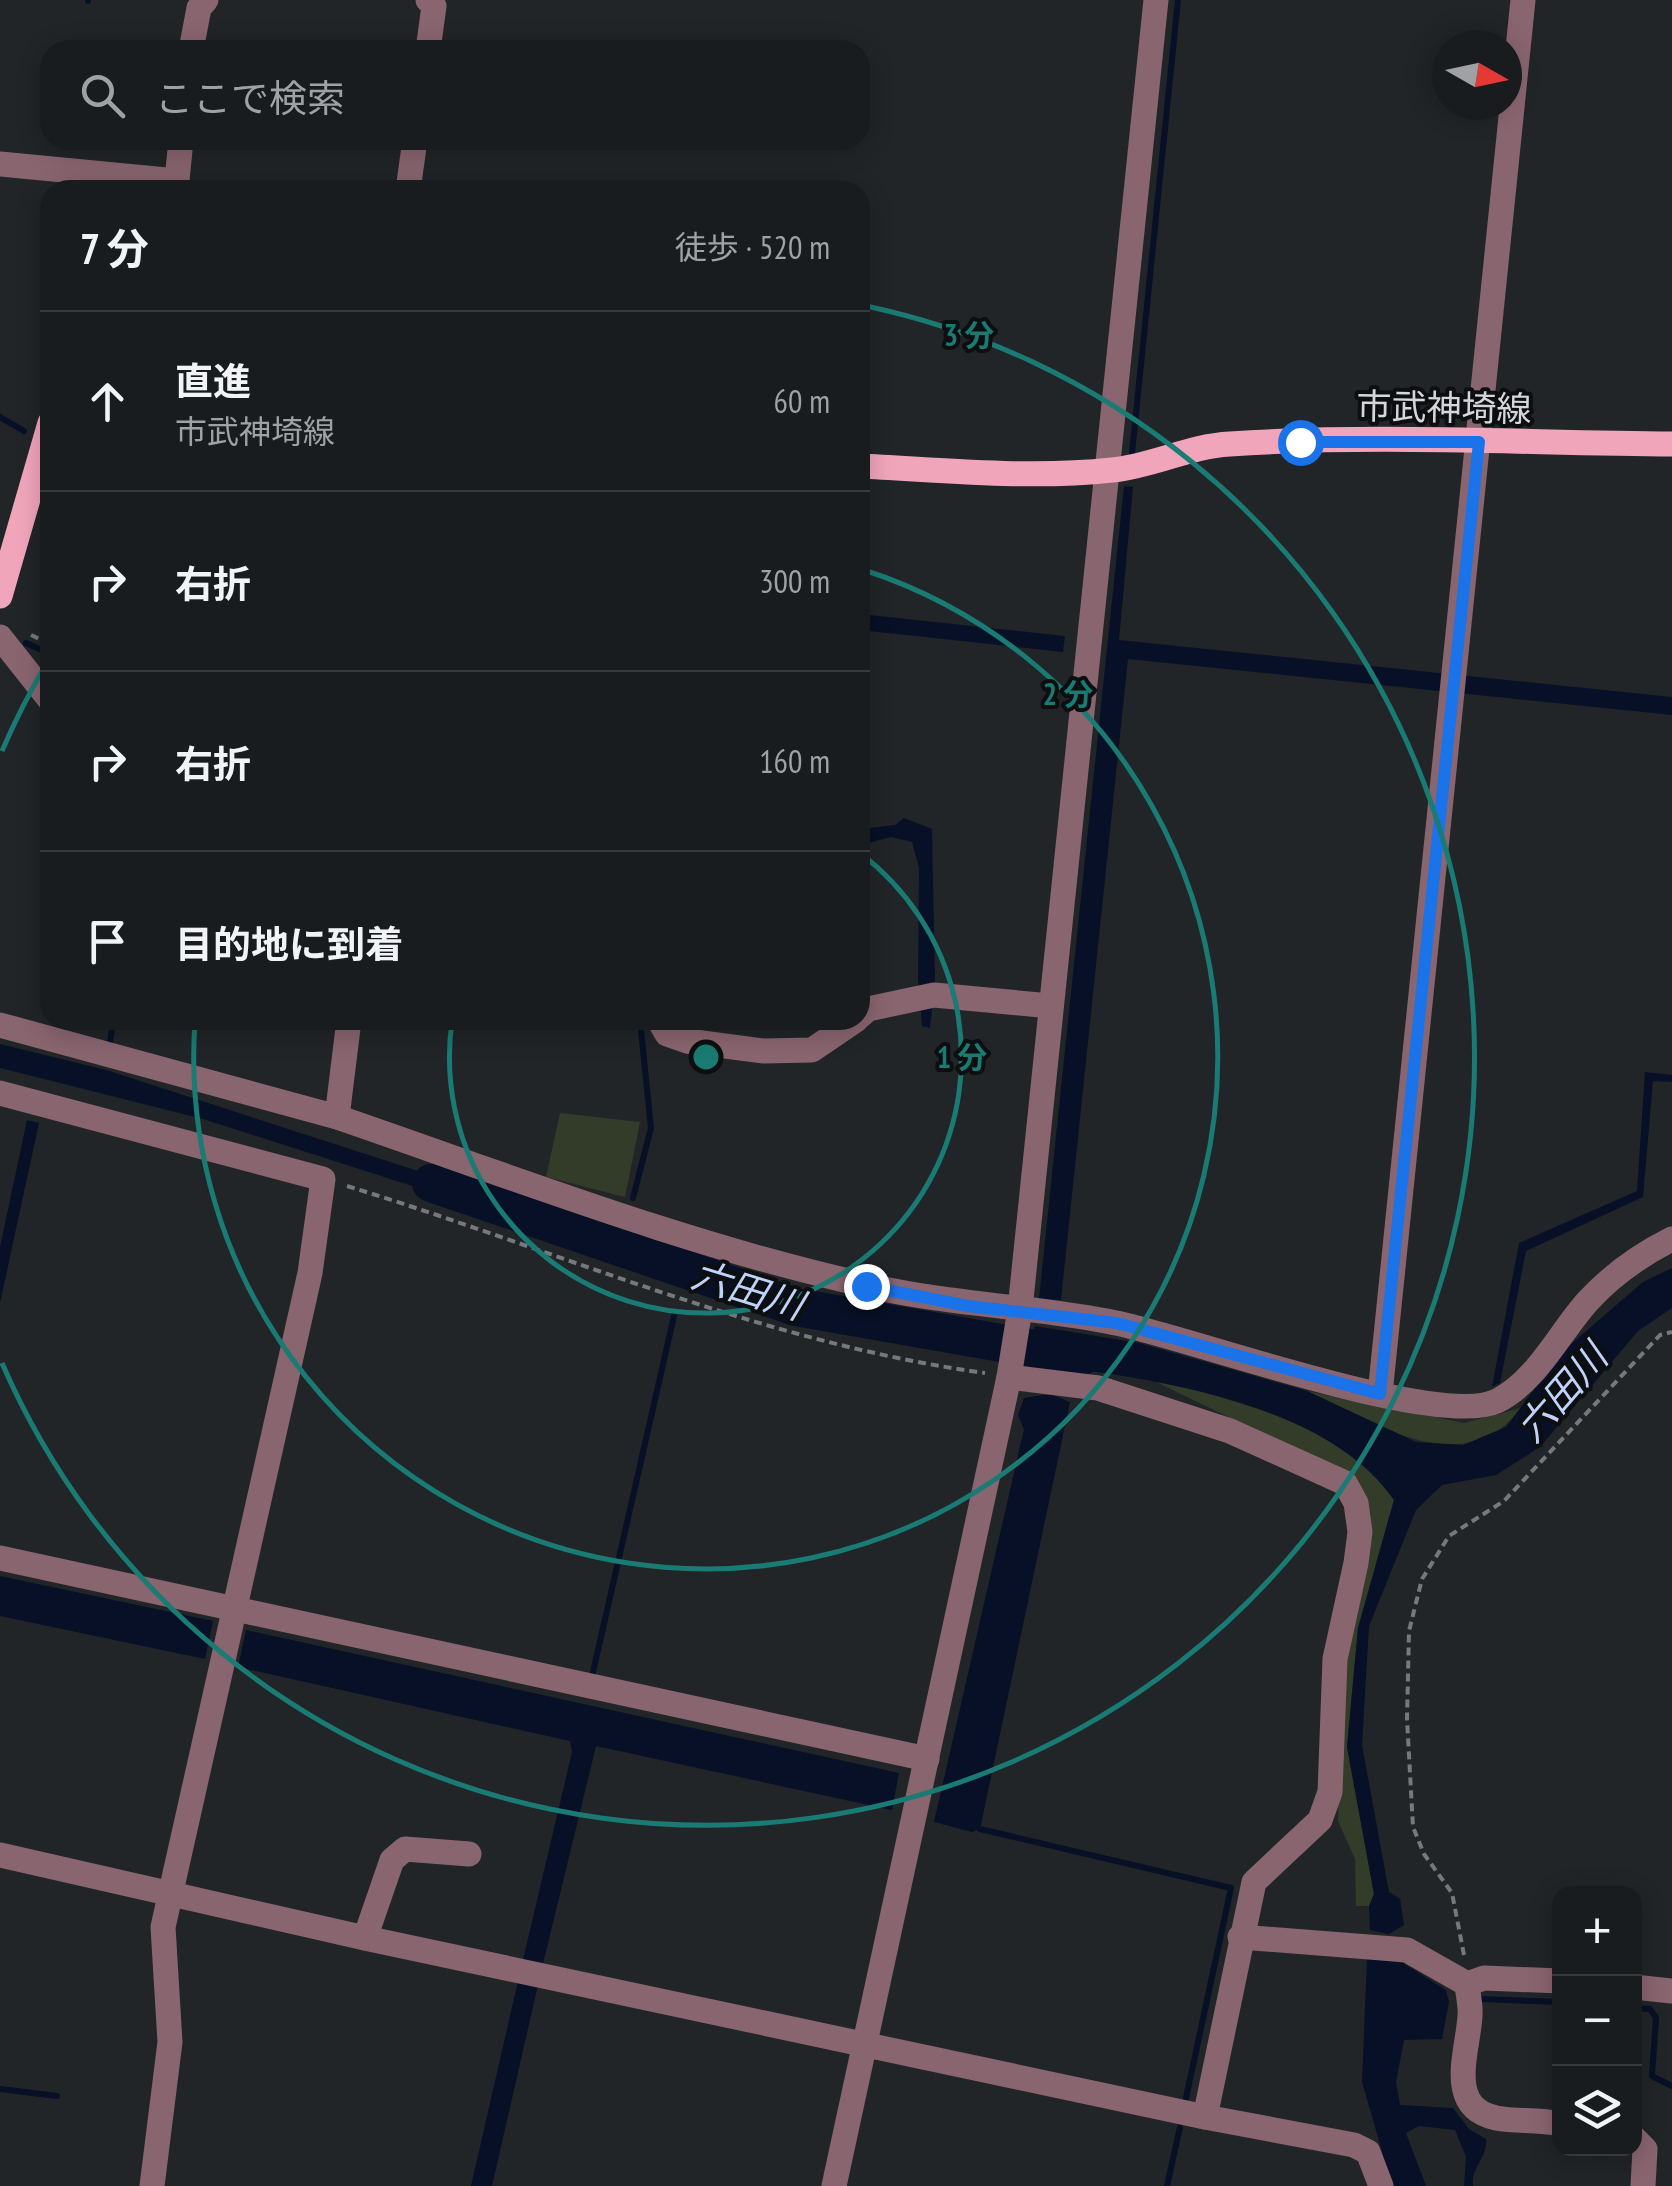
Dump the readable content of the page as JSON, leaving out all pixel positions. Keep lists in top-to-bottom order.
{
  "streets": {
    "main road": ["市武神埼線"]
  },
  "water": ["六田川"],
  "north": "right",
  "page": {
    "search": "ここで検索",
    "heading": ["7 分", "徒歩 · 520 m"],
    "list": [
      ["直進", "市武神埼線", "60 m"],
      ["右折", "300 m"],
      ["右折", "160 m"],
      "目的地に到着"
    ],
    "map_buttons": ["+", "−"]
  },
  "rings": ["3 分", "2 分", "1 分"]
}
